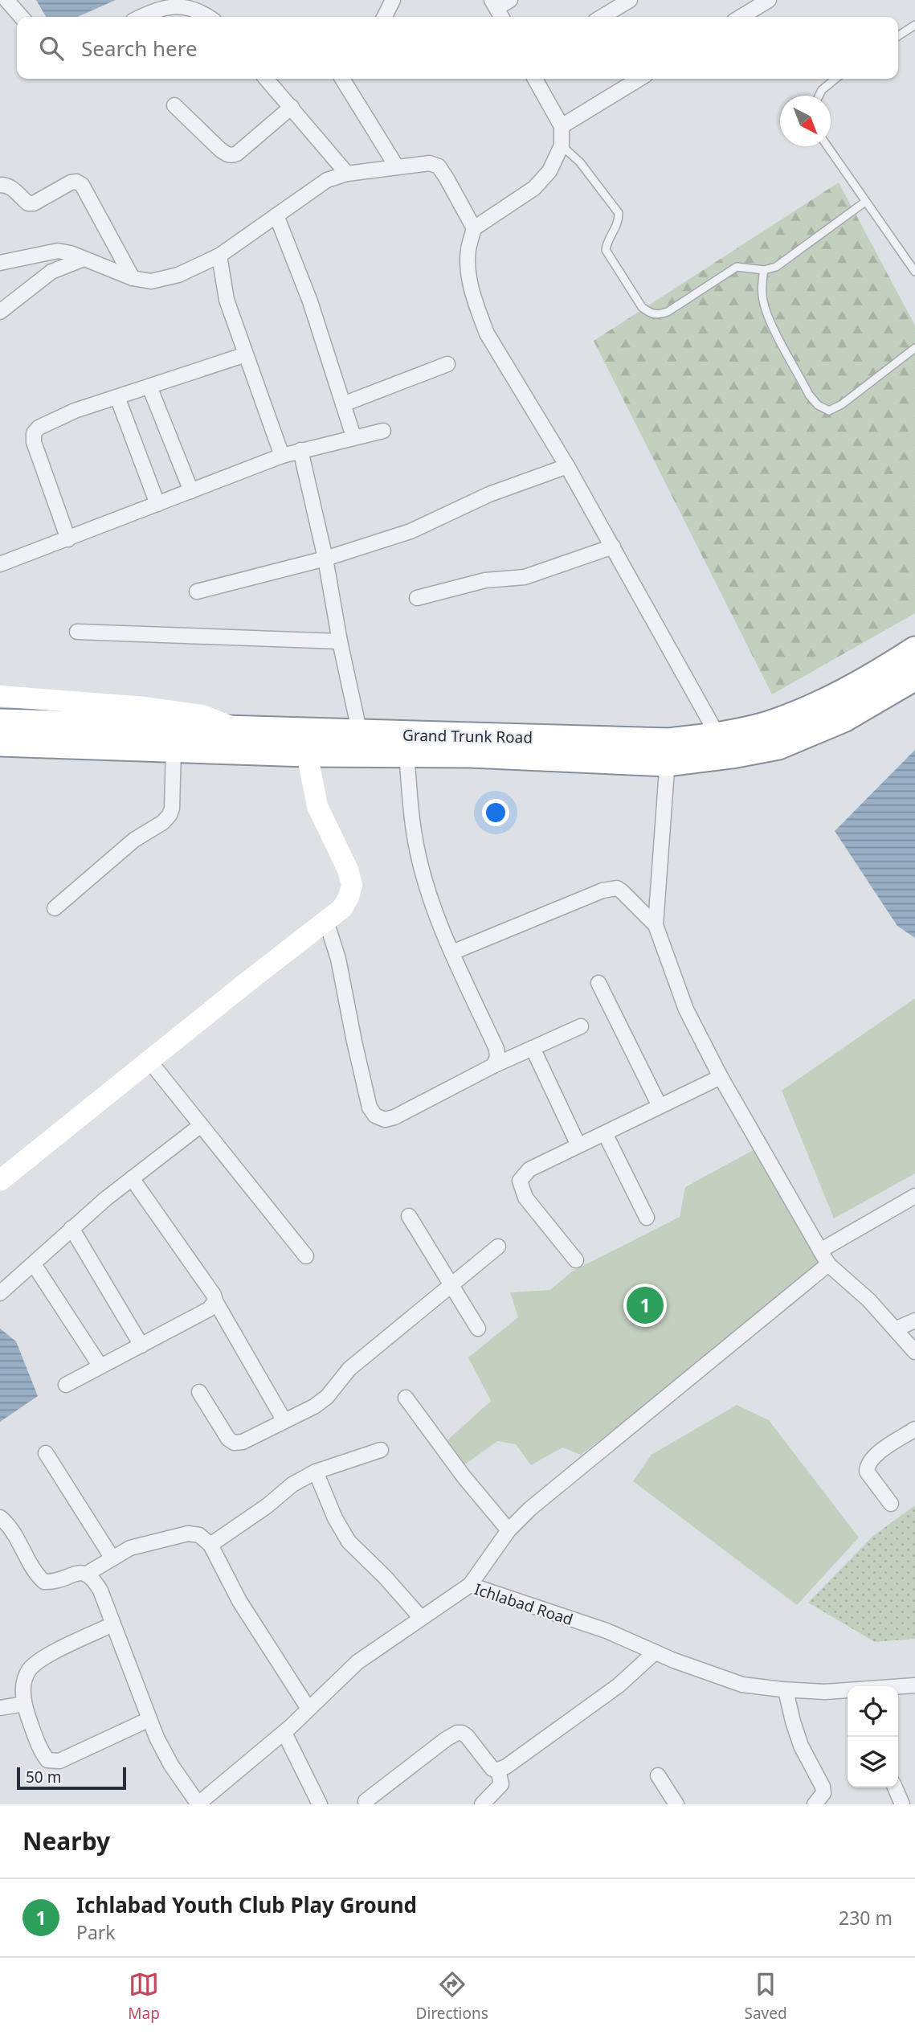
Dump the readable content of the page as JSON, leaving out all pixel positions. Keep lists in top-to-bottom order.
{
  "streets": {
    "highway": ["Grand Trunk Road"],
    "street": ["Ichlabad Road"]
  },
  "scale_bar": "50 m",
  "north": "bottom right",
  "page": {
    "search": "Search here",
    "pins": "1",
    "scale": "50 m",
    "heading": "Nearby",
    "list": [
      {
        "mark": "1",
        "name": "Ichlabad Youth Club Play Ground",
        "note": "Park",
        "value": "230 m"
      }
    ],
    "nav": ["Map", "Directions", "Saved"]
  }
}
